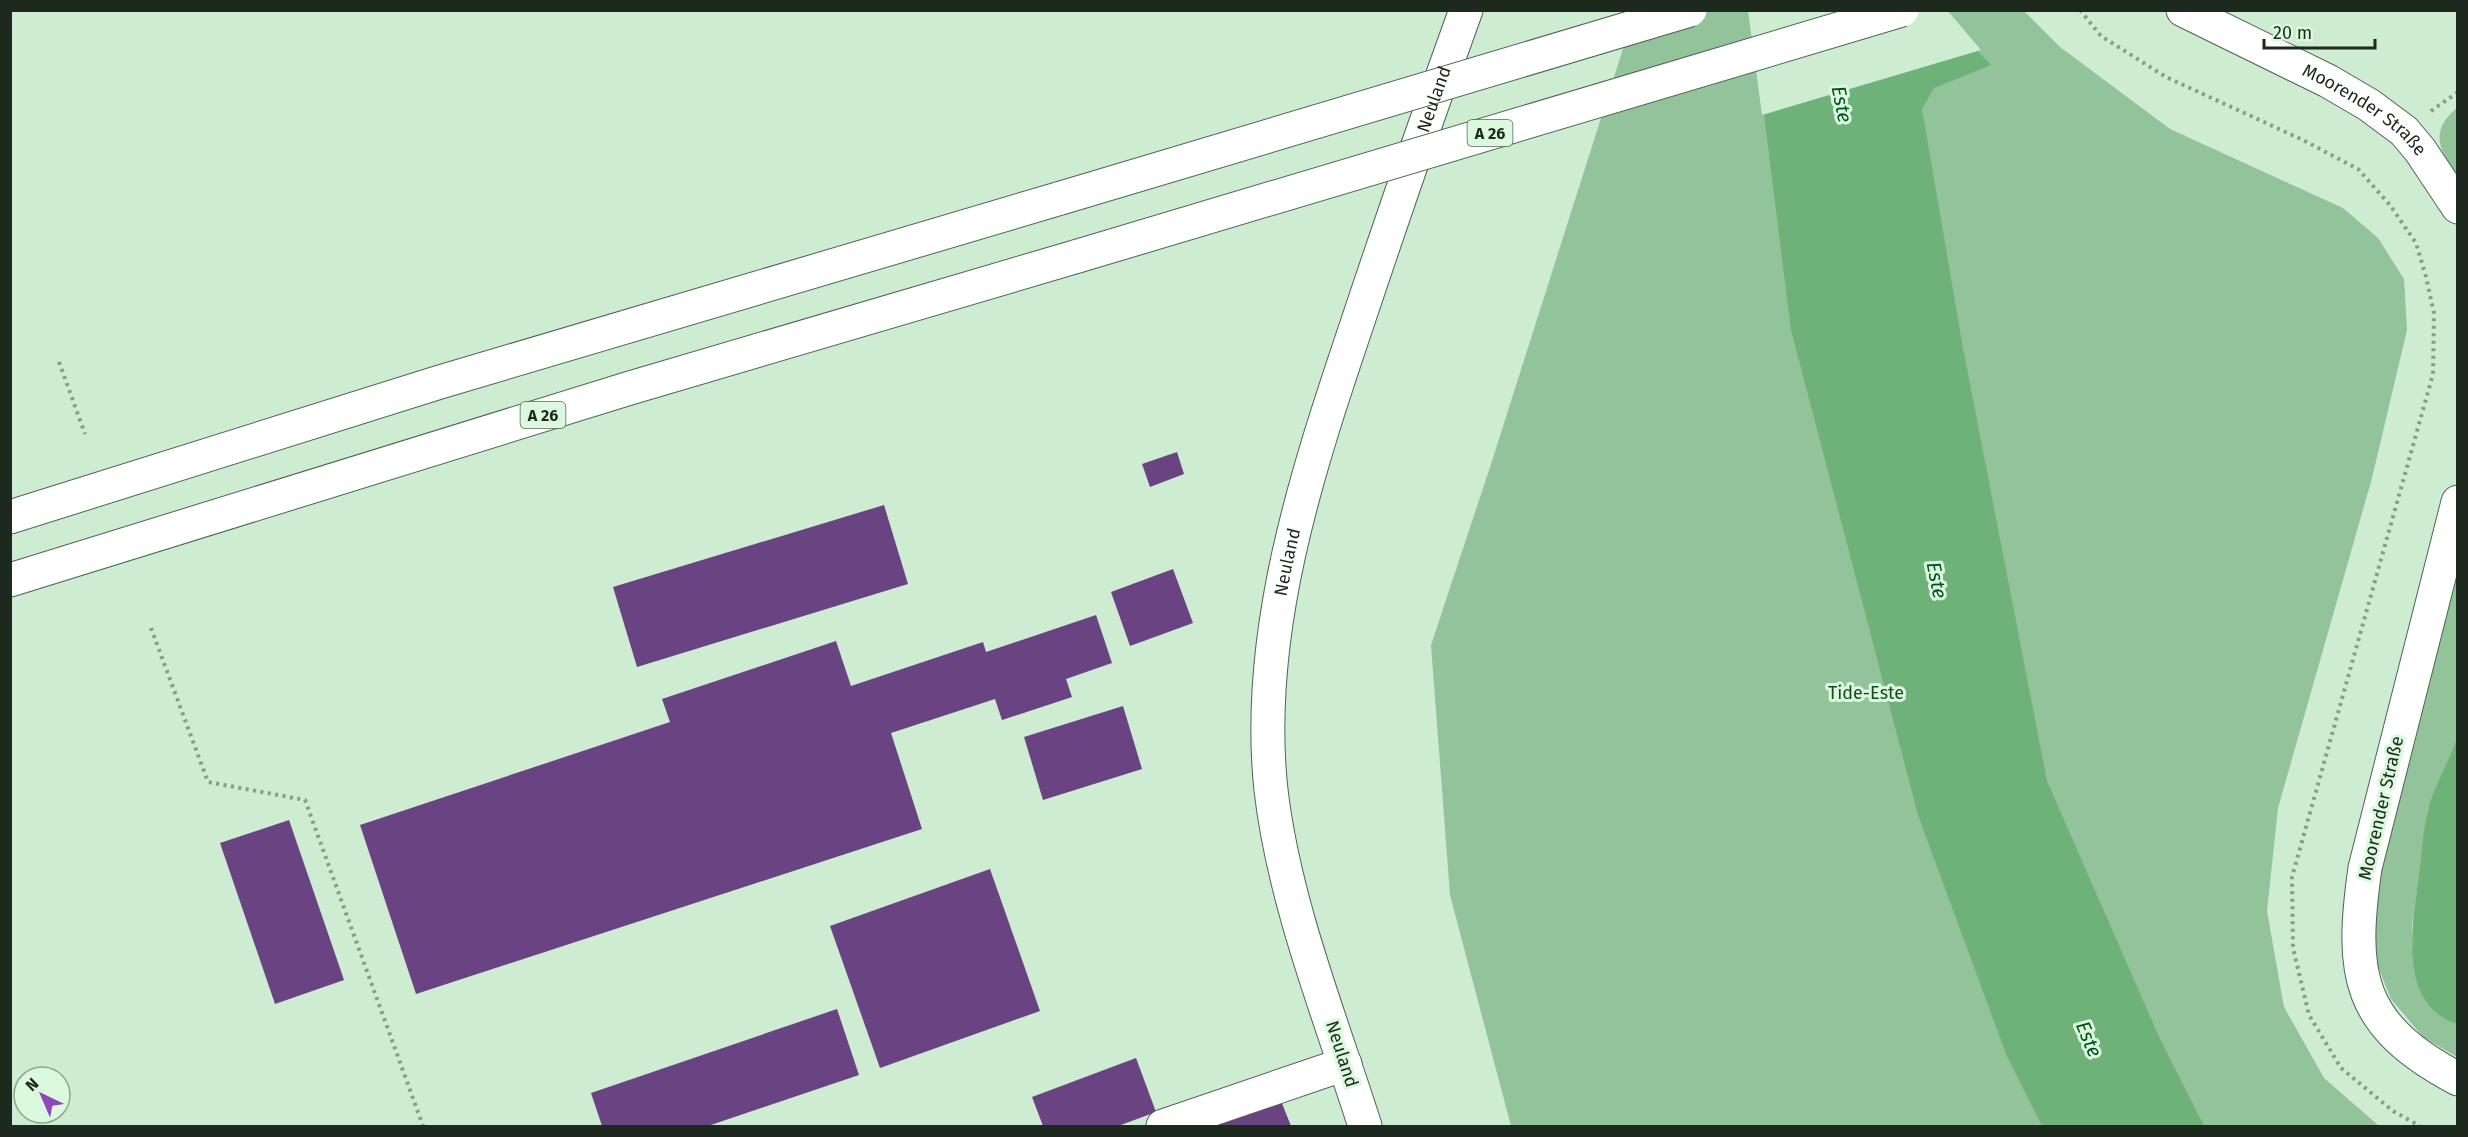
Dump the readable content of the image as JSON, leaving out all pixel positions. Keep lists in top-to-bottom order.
{
  "streets": {
    "main road": ["Neuland", "Moorender Straße", "A 26"]
  },
  "water": ["Este"],
  "parks": ["Tide-Este"],
  "scale_bar": "20 m",
  "north": "top left"
}
